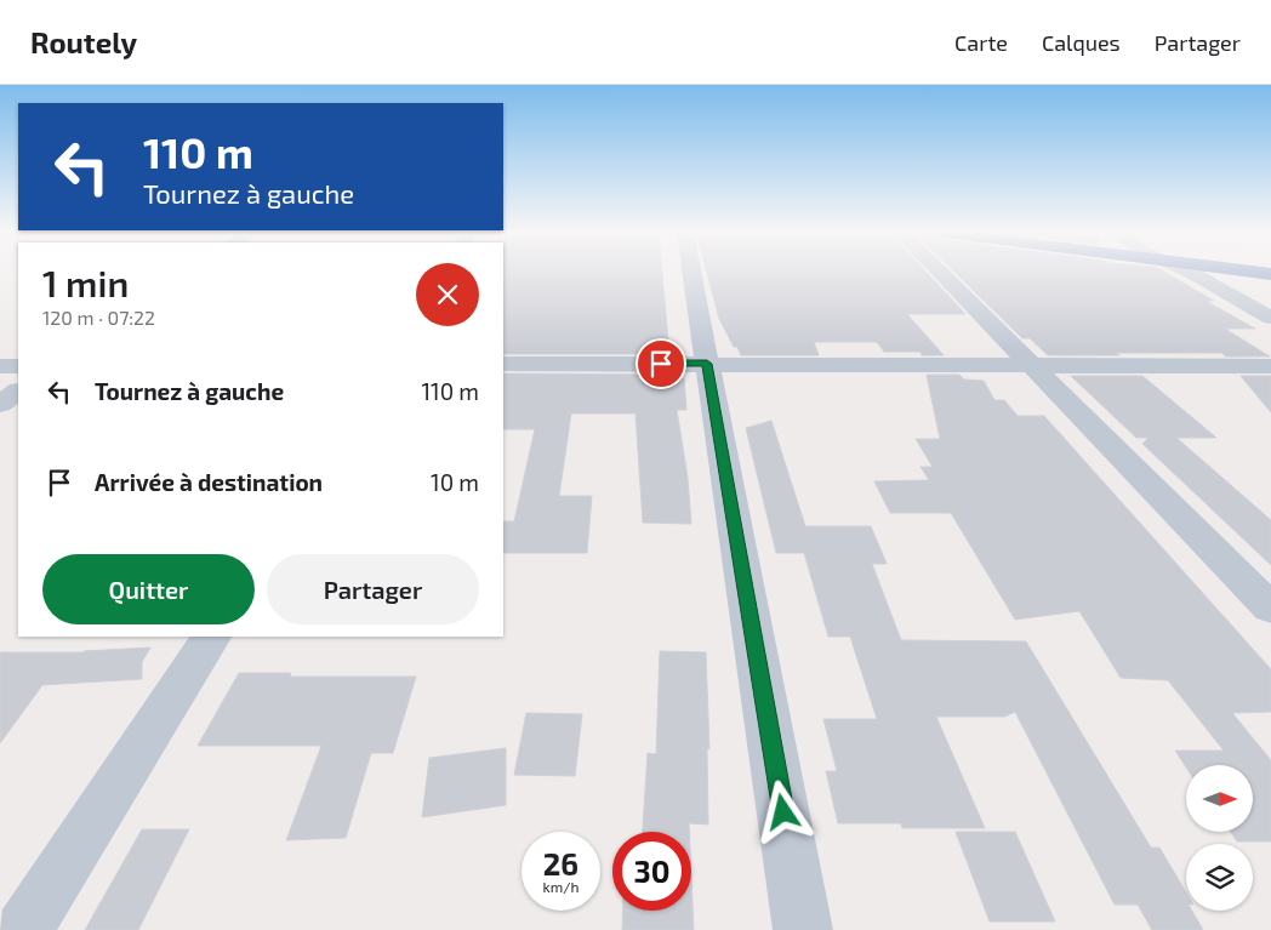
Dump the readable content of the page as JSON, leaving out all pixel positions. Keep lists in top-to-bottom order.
{
  "north": "right",
  "page": {
    "header": "Routely",
    "nav": ["Carte", "Calques", "Partager"],
    "turn": ["110 m", "Tournez à gauche"],
    "heading": ["1 min", "120 m · 07:22"],
    "list": [
      {
        "name": "Tournez à gauche",
        "value": "110 m"
      },
      {
        "name": "Arrivée à destination",
        "value": "10 m"
      }
    ],
    "buttons": ["Quitter", "Partager"],
    "speed": "26 km/h",
    "limit": "30"
  }
}
